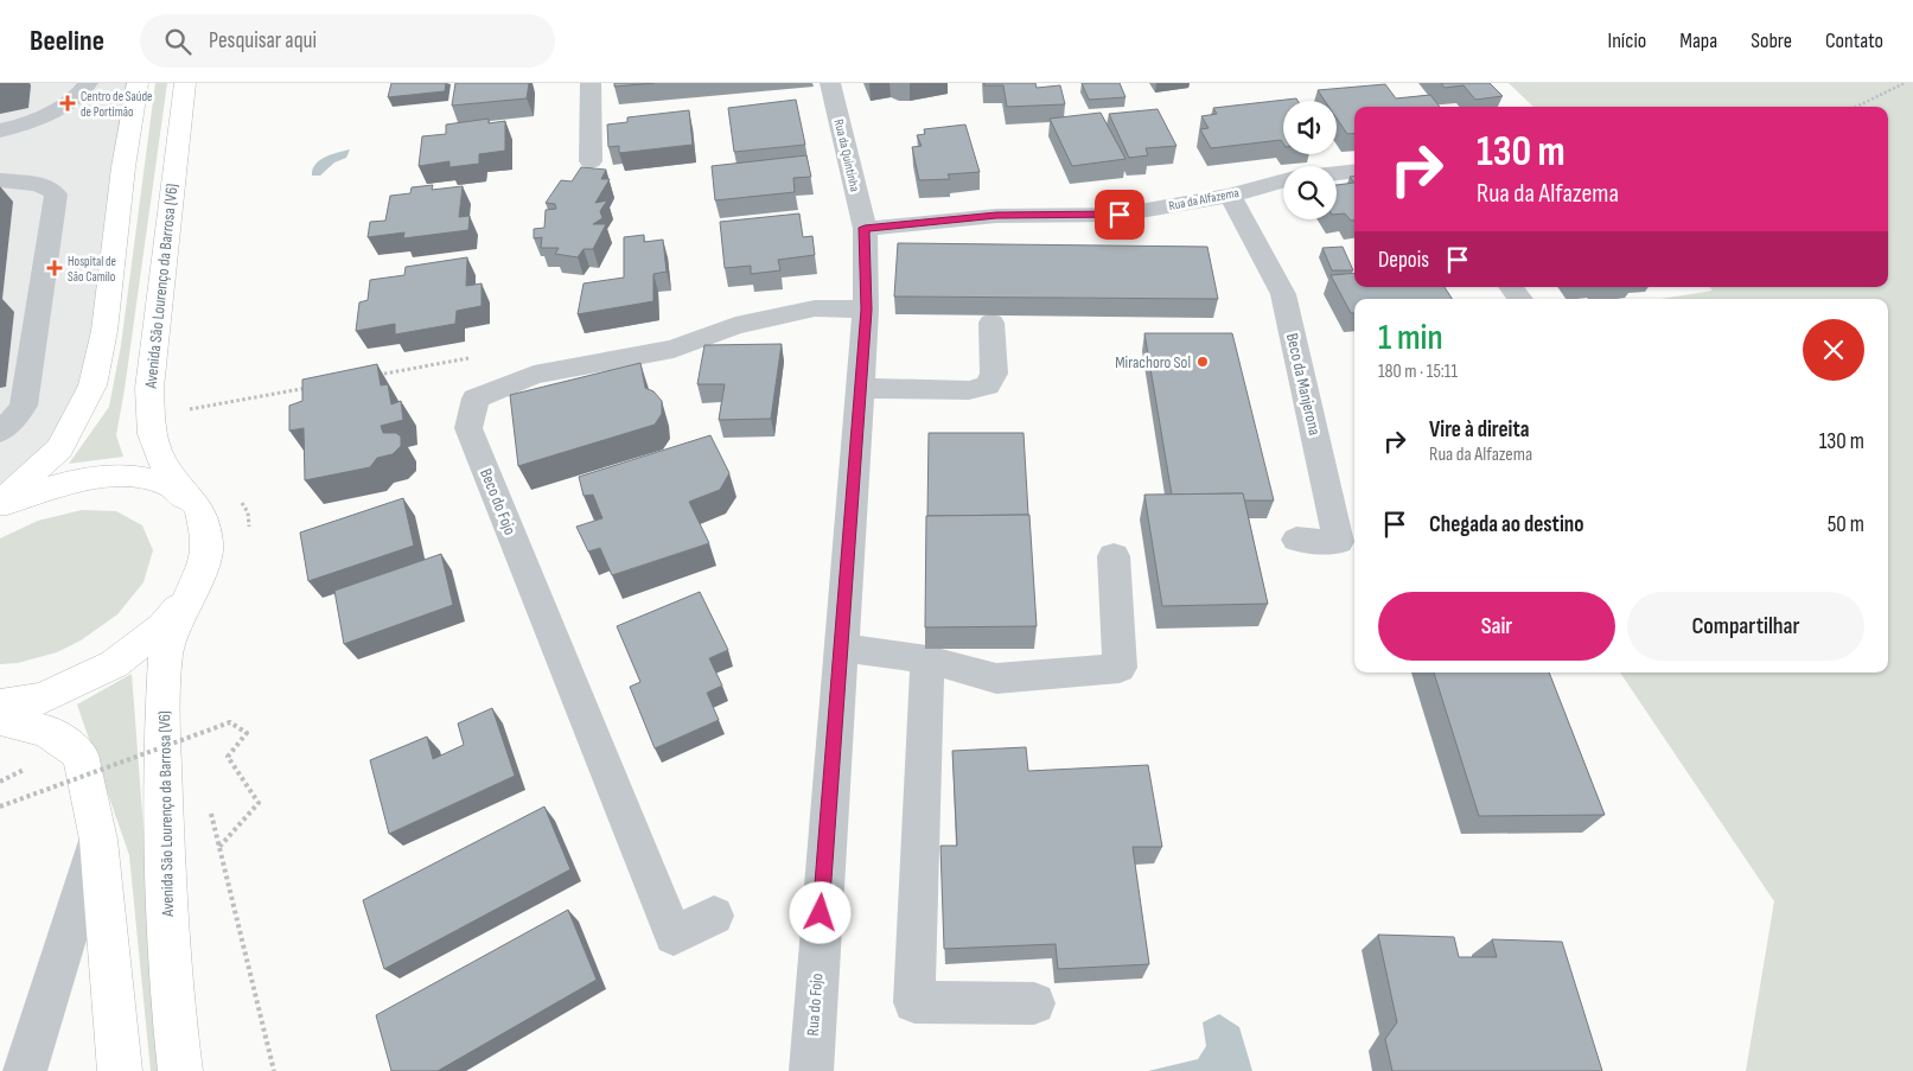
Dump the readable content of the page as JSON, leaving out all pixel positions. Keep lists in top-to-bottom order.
{
  "streets": {
    "main road": ["Avenida São Lourenço da Barrosa (V6)"],
    "street": [
      "Rua da Quintinha",
      "Rua da Alfazema",
      "Beco da Manjerona",
      "Beco do Fojo",
      "Rua do Fojo"
    ]
  },
  "crossings": [
    ["Rua da Quintinha", "Rua da Alfazema"],
    ["Rua da Quintinha", "Rua do Fojo"],
    ["Rua da Alfazema", "Beco da Manjerona"],
    ["Rua da Alfazema", "Rua do Fojo"],
    ["Beco do Fojo", "Rua do Fojo"]
  ],
  "places": {
    "health": ["Centro de Saúde de Portimão", "Hospital de São Camilo"],
    "other": ["Mirachoro Sol"]
  },
  "page": {
    "header": "Beeline",
    "search": "Pesquisar aqui",
    "nav": [
      "Início",
      "Mapa",
      "Sobre",
      "Contato"
    ],
    "turn": ["130 m", "Rua da Alfazema"],
    "then": "Depois",
    "heading": ["1 min", "180 m · 15:11"],
    "list": [
      {
        "name": "Vire à direita",
        "note": "Rua da Alfazema",
        "value": "130 m"
      },
      {
        "name": "Chegada ao destino",
        "value": "50 m"
      }
    ],
    "buttons": ["Sair", "Compartilhar"]
  }
}
